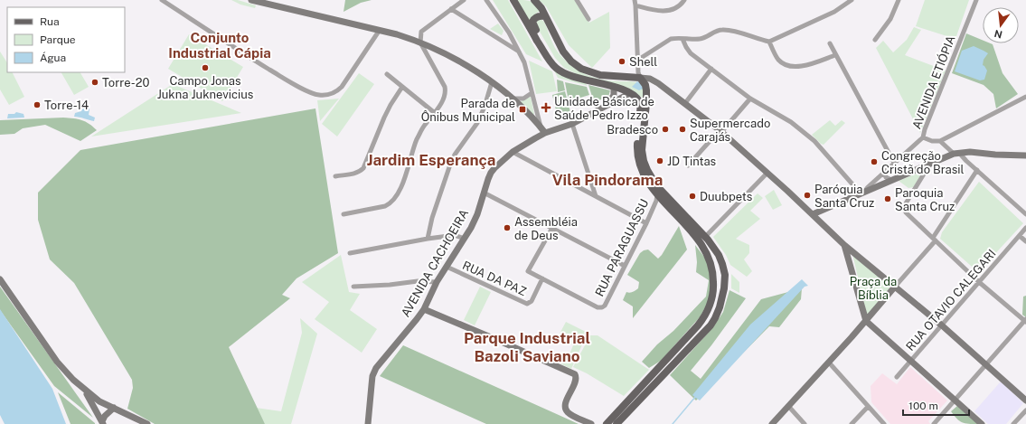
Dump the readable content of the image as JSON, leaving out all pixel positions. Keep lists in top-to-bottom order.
{
  "streets": {
    "street": [
      "AVENIDA ETIÓPIA",
      "RUA PARAGUASSU",
      "AVENIDA CACHOEIRA",
      "RUA DA PAZ",
      "RUA OTAVIO CALEGARI"
    ]
  },
  "crossings": [
    ["RUA PARAGUASSU", "RUA DA PAZ"],
    ["AVENIDA CACHOEIRA", "RUA DA PAZ"]
  ],
  "districts": [
    "Conjunto Industrial Cápia",
    "Jardim Esperança",
    "Vila Pindorama",
    "Parque Industrial Bazoli Saviano"
  ],
  "parks": ["Praça da Bíblia"],
  "places": {
    "other": [
      "Shell",
      "Campo Jonas Jukna Juknevicius",
      "Torre-20",
      "Torre-14",
      "Bradesco",
      "Supermercado Carajás",
      "JD Tintas",
      "Congreção Cristã do Brasil",
      "Paróquia Santa Cruz",
      "Duubpets",
      "Paroquia Santa Cruz",
      "Assembléia de Deus"
    ],
    "health": ["Unidade Básica de Saúde Pedro Izzo"],
    "transit": ["Parada de Ônibus Municipal"]
  },
  "legend": ["Rua", "Parque", "Água"],
  "scale_bar": "100 m",
  "north": "bottom"
}
